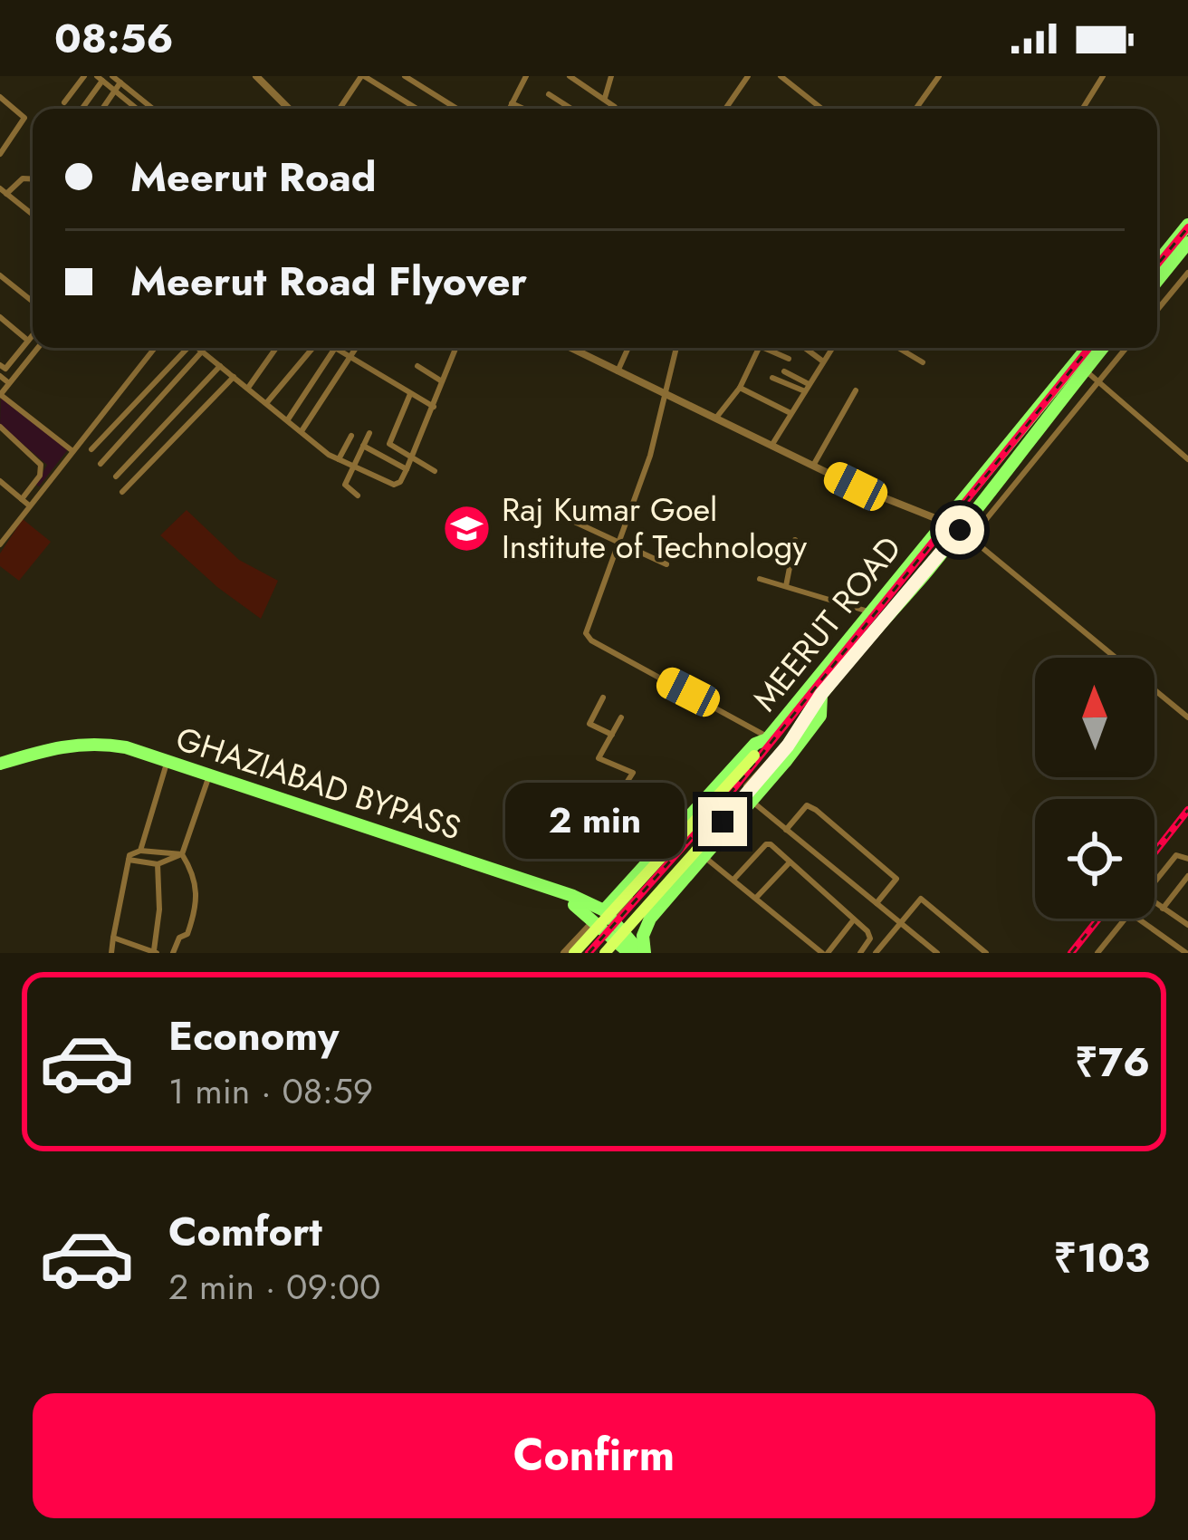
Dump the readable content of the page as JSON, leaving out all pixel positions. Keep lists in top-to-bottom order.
{
  "streets": {
    "highway": ["MEERUT ROAD", "GHAZIABAD BYPASS"]
  },
  "crossings": [
    ["MEERUT ROAD", "GHAZIABAD BYPASS"]
  ],
  "places": {
    "school or university": ["Raj Kumar Goel Institute of Technology"]
  },
  "north": "top",
  "page": {
    "status": "08:56",
    "banner": ["Meerut Road", "Meerut Road Flyover"],
    "bubble": "2 min",
    "list": [
      {
        "name": "Economy",
        "note": "1 min · 08:59",
        "value": "₹76"
      },
      {
        "name": "Comfort",
        "note": "2 min · 09:00",
        "value": "₹103"
      }
    ],
    "buttons": "Confirm"
  }
}
